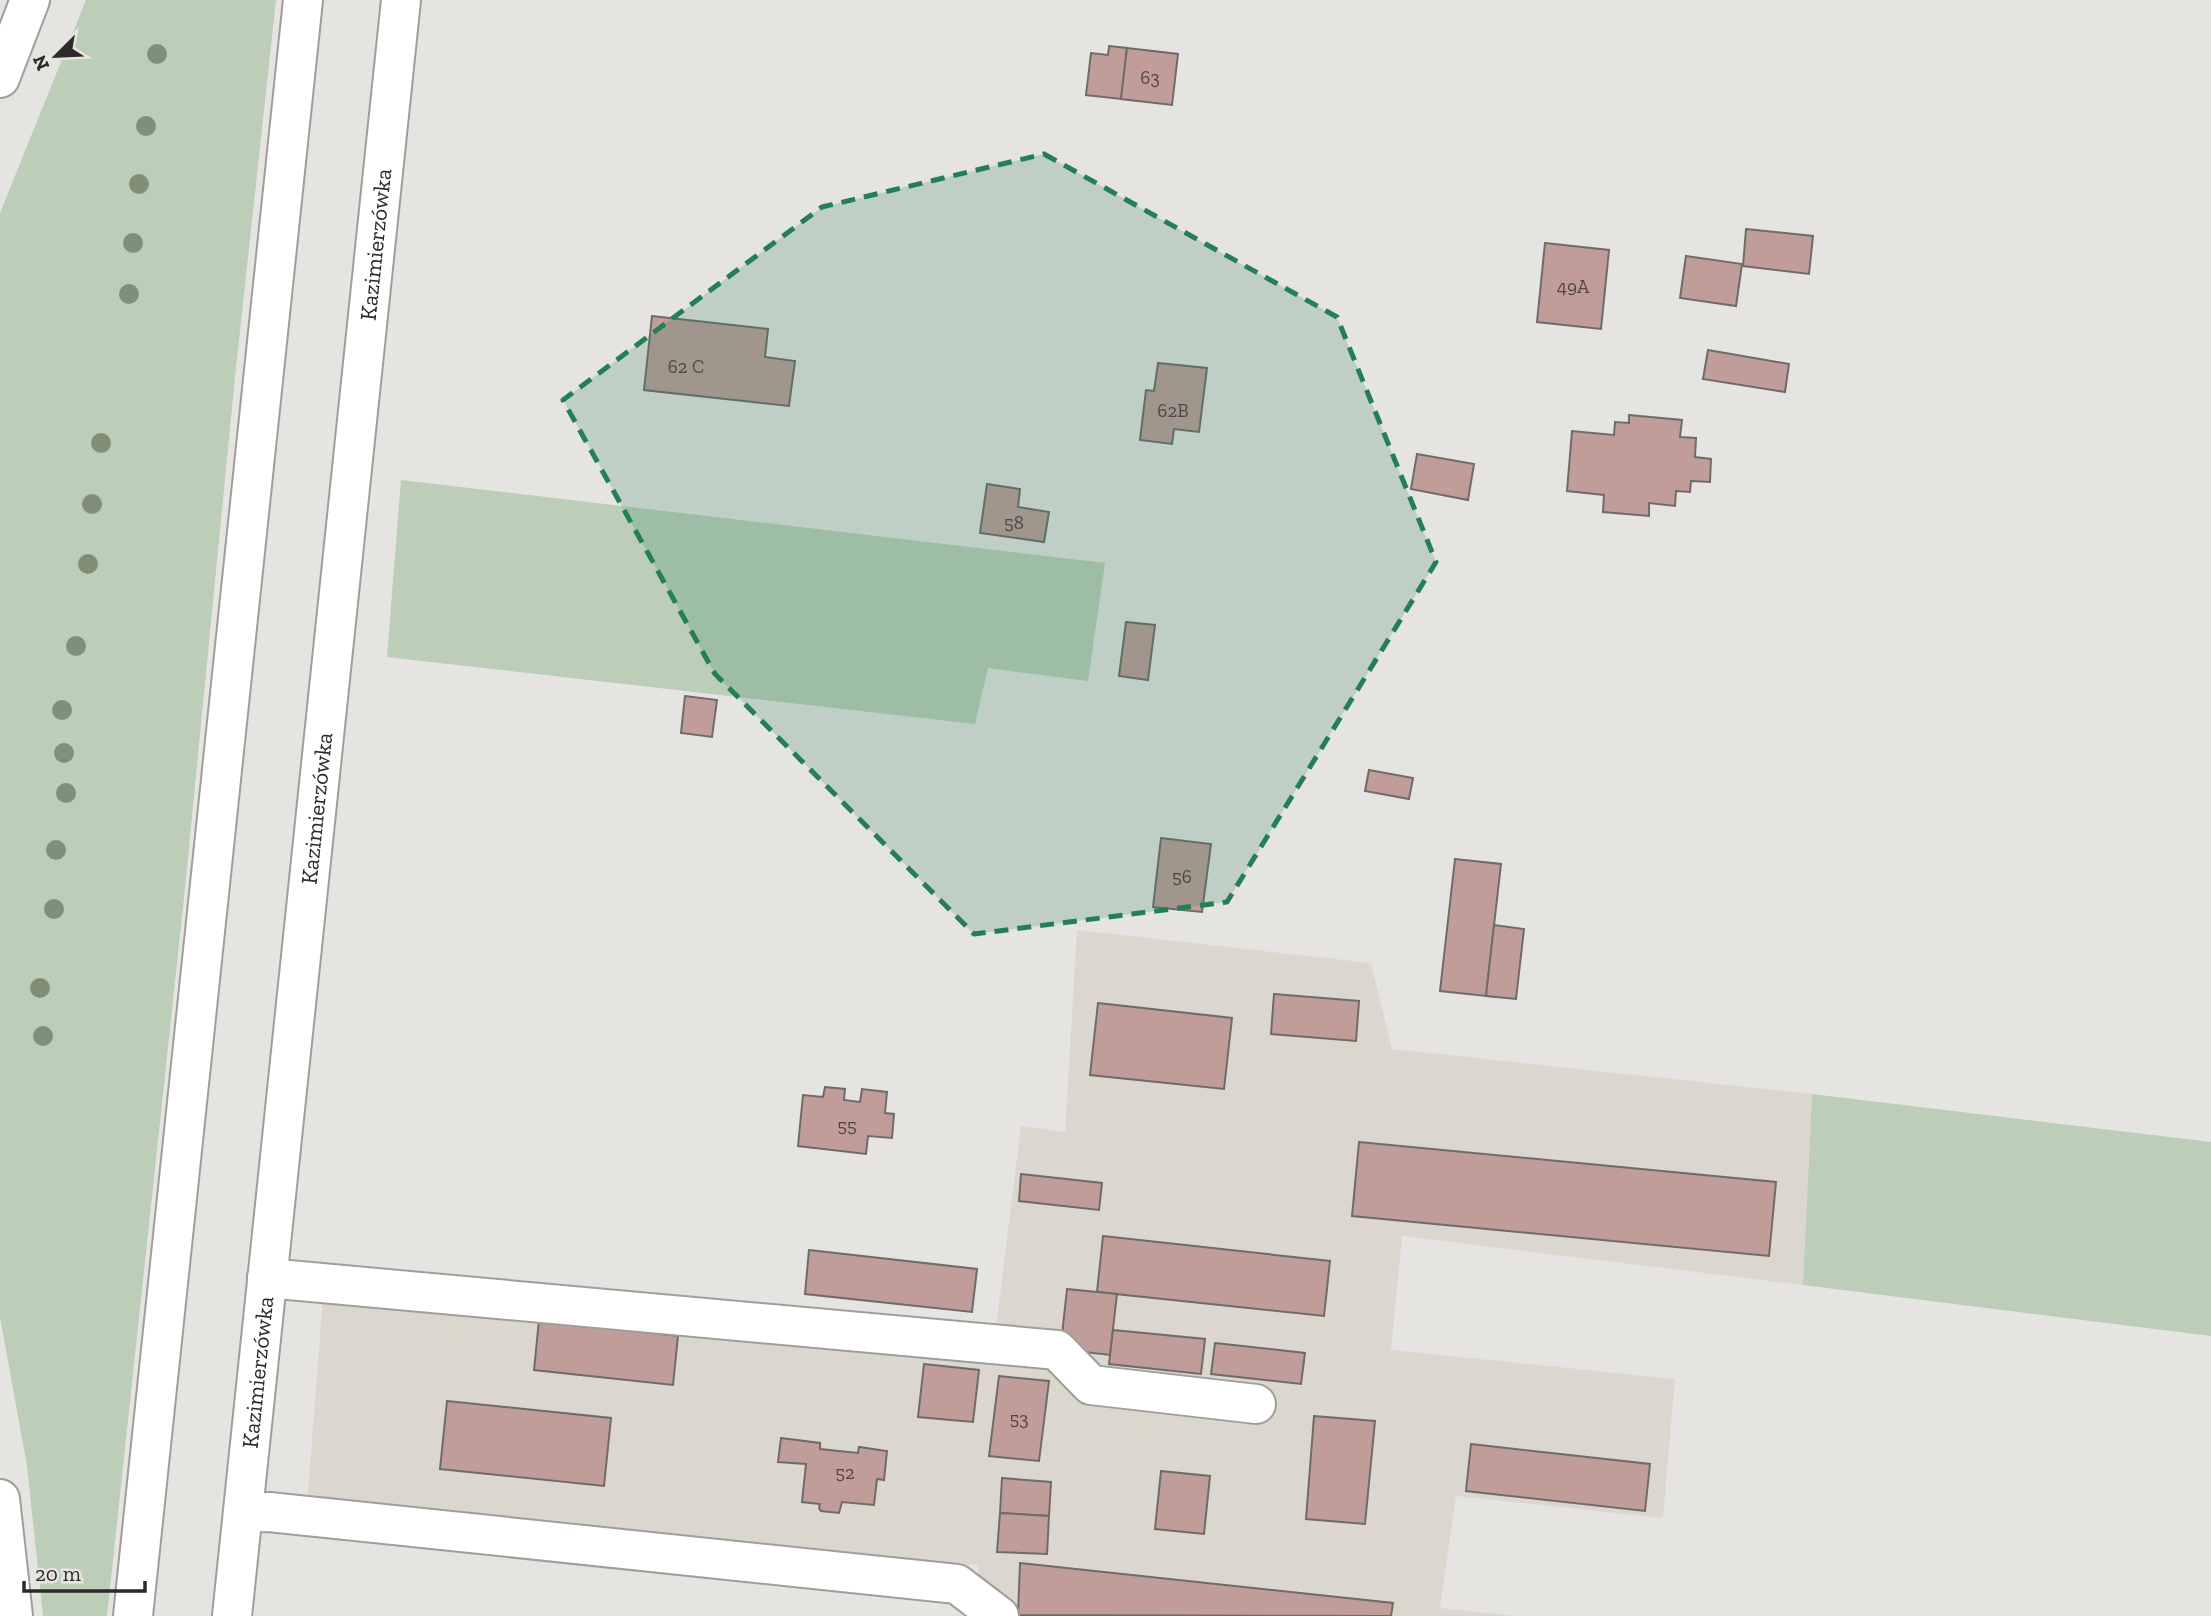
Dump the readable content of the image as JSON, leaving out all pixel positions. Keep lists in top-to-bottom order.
{
  "streets": {
    "main road": ["Kazimierzówka"]
  },
  "house_numbers": [
    "63",
    "49A",
    "62 C",
    "62B",
    "58",
    "56",
    "55",
    "53",
    "52"
  ],
  "scale_bar": "20 m",
  "north": "bottom left"
}
